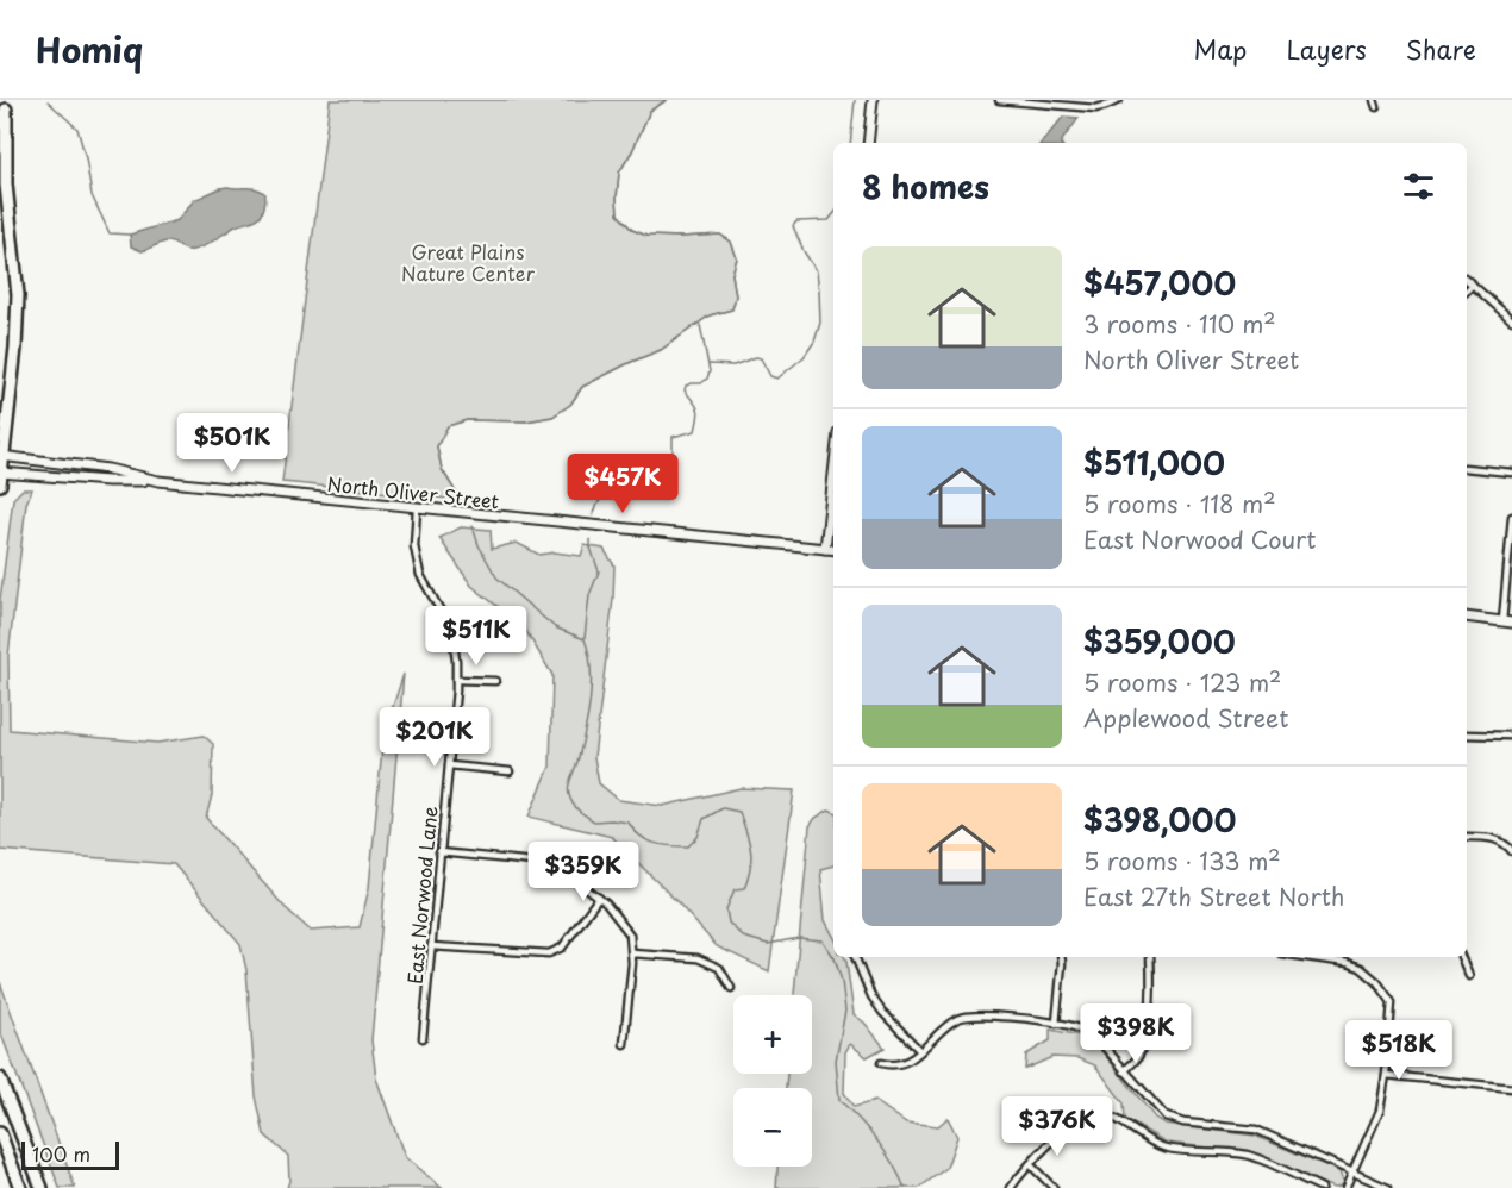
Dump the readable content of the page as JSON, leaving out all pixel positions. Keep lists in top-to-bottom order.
{
  "streets": {
    "main road": ["North Oliver Street"],
    "street": ["East Norwood Lane"]
  },
  "crossings": [
    ["North Oliver Street", "East Norwood Lane"]
  ],
  "parks": ["Great Plains Nature Center"],
  "scale_bar": "100 m",
  "page": {
    "header": "Homiq",
    "nav": ["Map", "Layers", "Share"],
    "heading": "8 homes",
    "list": [
      {
        "name": "$457,000",
        "note": "3 rooms · 110 m² · North Oliver Street"
      },
      {
        "name": "$511,000",
        "note": "5 rooms · 118 m² · East Norwood Court"
      },
      {
        "name": "$359,000",
        "note": "5 rooms · 123 m² · Applewood Street"
      },
      {
        "name": "$398,000",
        "note": "5 rooms · 133 m² · East 27th Street North"
      }
    ],
    "price": [
      "$501K",
      "$457K",
      "$511K",
      "$201K",
      "$359K",
      "$398K",
      "$518K",
      "$376K"
    ],
    "map_buttons": ["+", "−"],
    "scale": "100 m"
  }
}
